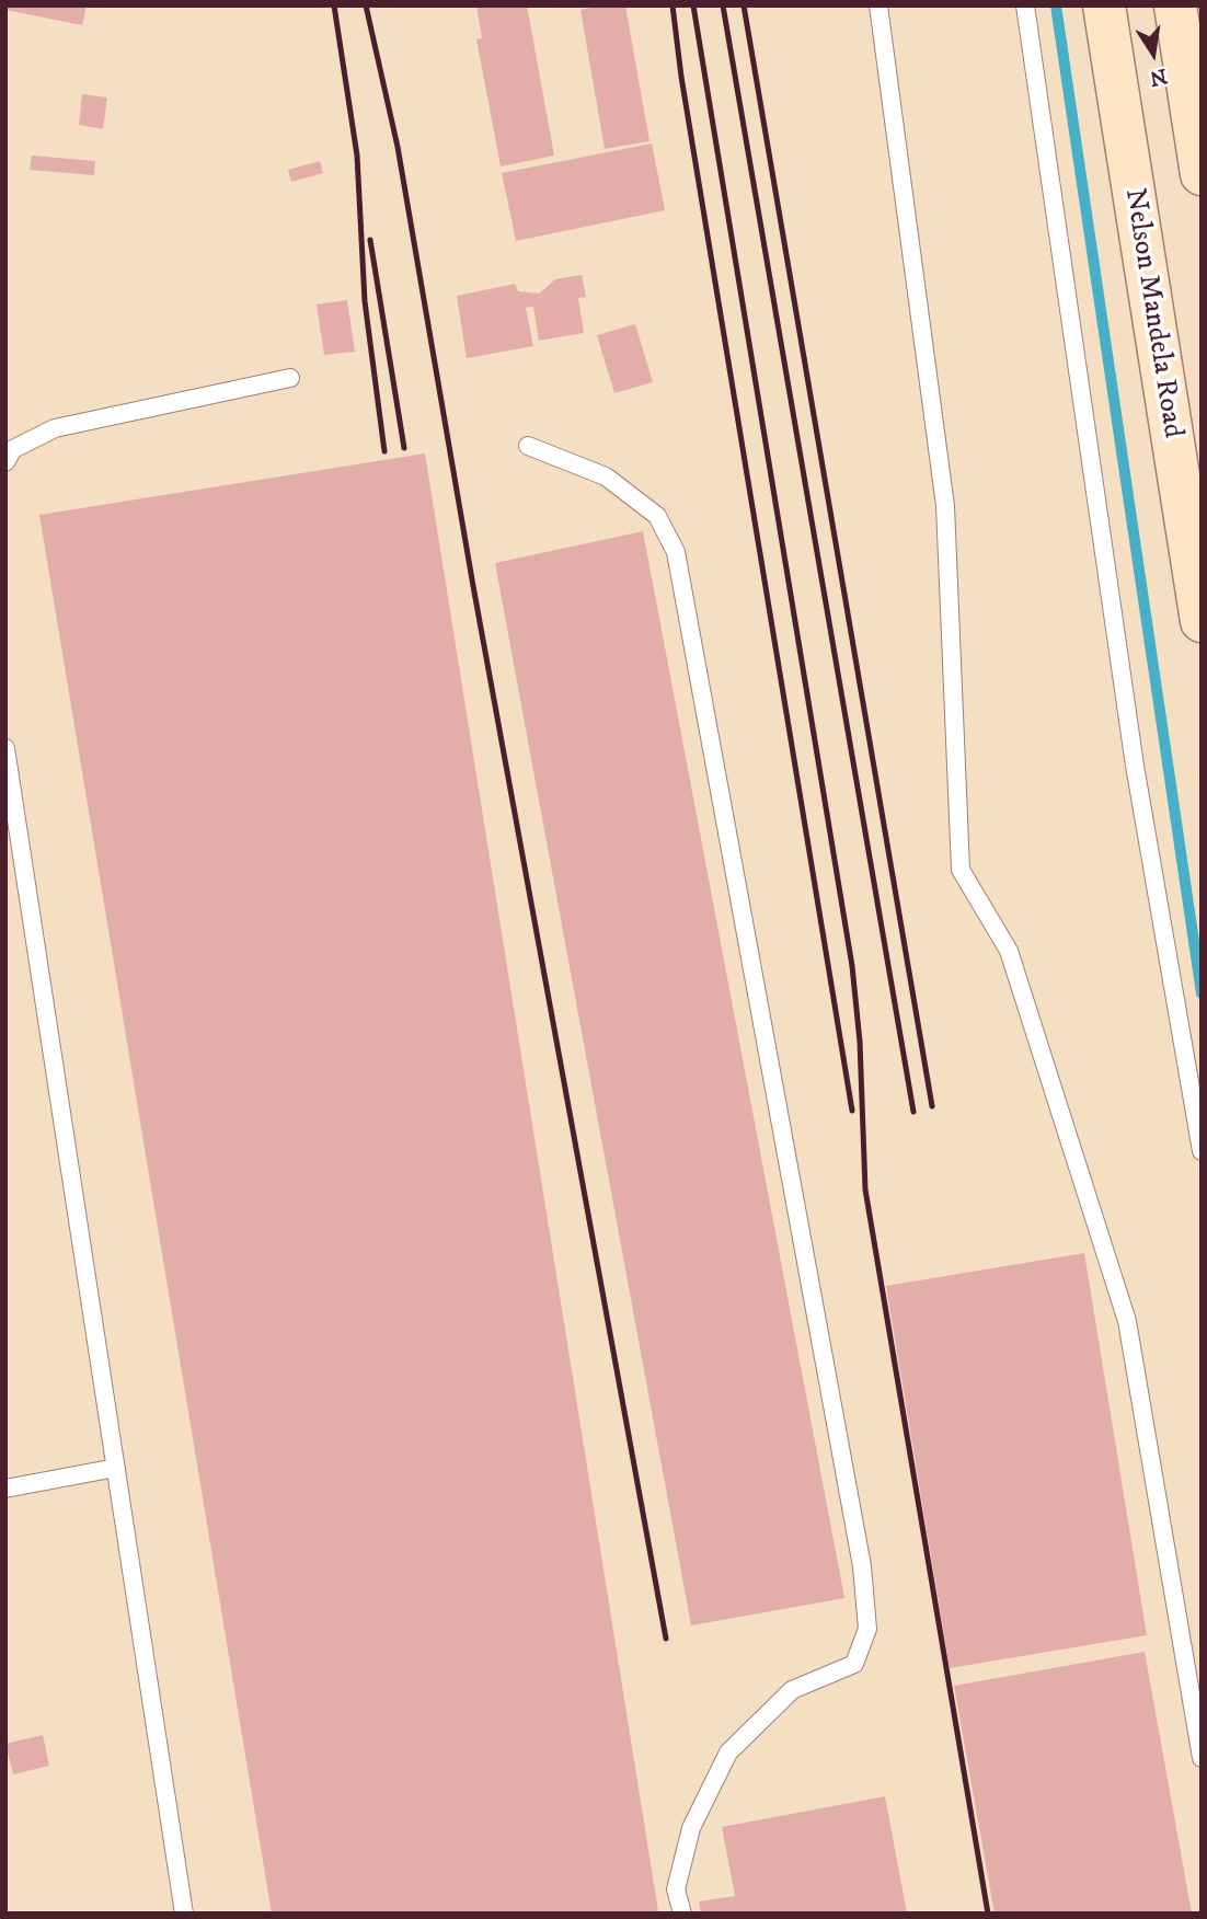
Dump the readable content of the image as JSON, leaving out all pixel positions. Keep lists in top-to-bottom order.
{
  "streets": {
    "main road": ["Nelson Mandela Road"]
  },
  "north": "bottom"
}
